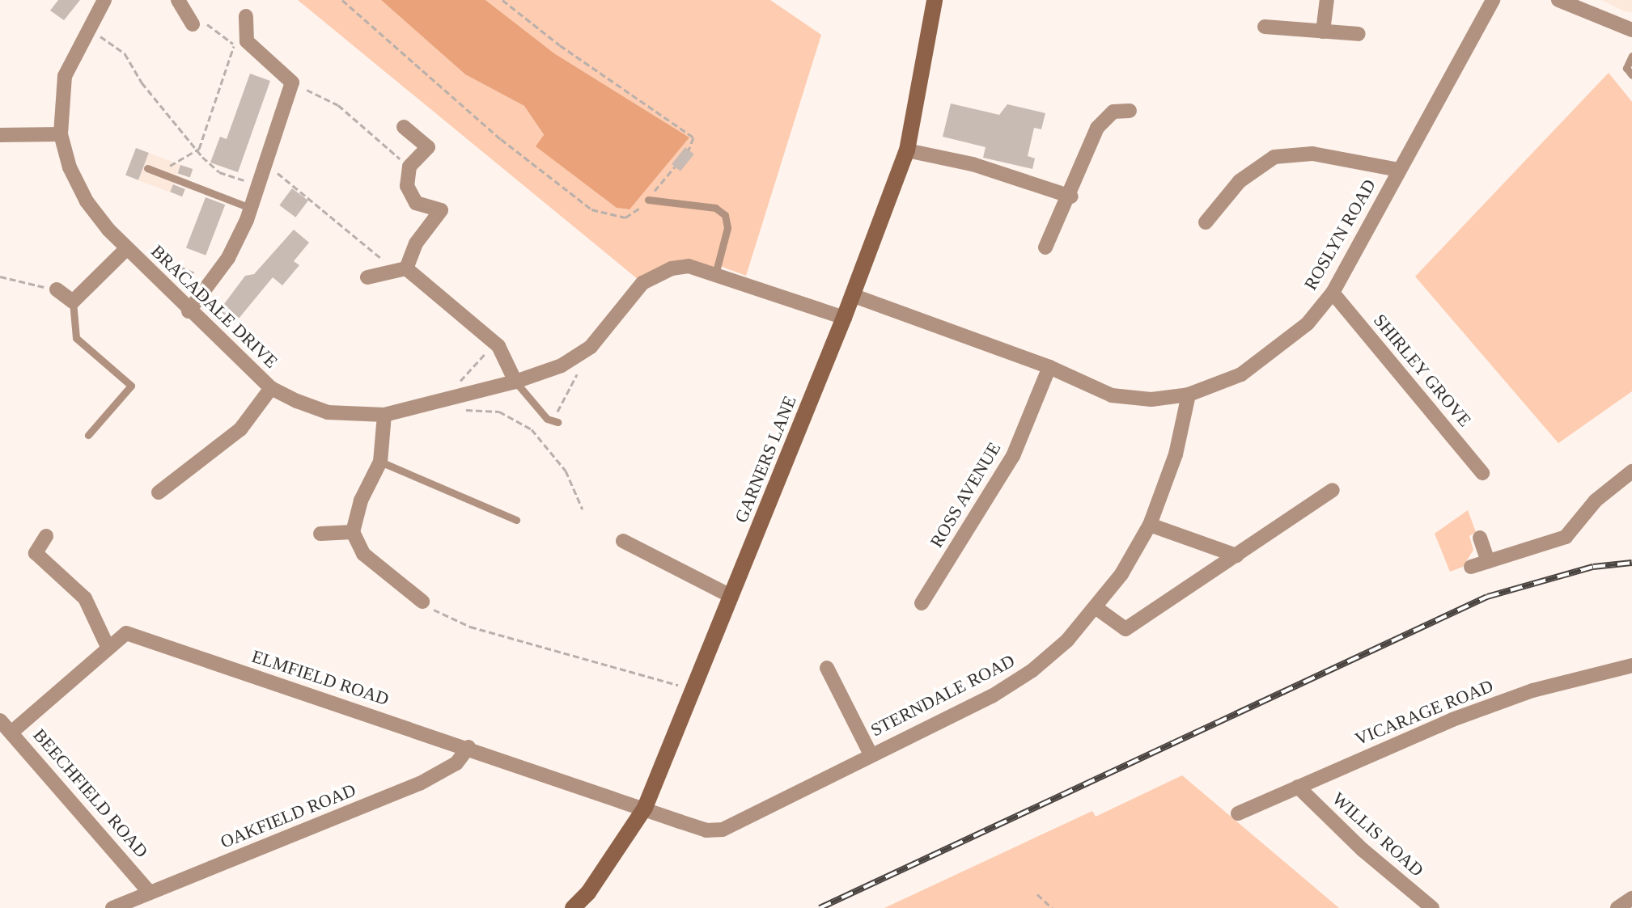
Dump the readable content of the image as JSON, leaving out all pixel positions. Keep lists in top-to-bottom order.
{
  "streets": {
    "street": [
      "ROSLYN ROAD",
      "BRACADALE DRIVE",
      "SHIRLEY GROVE",
      "GARNERS LANE",
      "ROSS AVENUE",
      "ELMFIELD ROAD",
      "STERNDALE ROAD",
      "VICARAGE ROAD",
      "BEECHFIELD ROAD",
      "OAKFIELD ROAD",
      "WILLIS ROAD"
    ]
  },
  "crossings": [
    ["ROSLYN ROAD", "SHIRLEY GROVE"],
    ["ROSLYN ROAD", "GARNERS LANE"],
    ["ROSLYN ROAD", "ROSS AVENUE"],
    ["ROSLYN ROAD", "STERNDALE ROAD"],
    ["BRACADALE DRIVE", "GARNERS LANE"],
    ["GARNERS LANE", "ELMFIELD ROAD"],
    ["GARNERS LANE", "STERNDALE ROAD"],
    ["ELMFIELD ROAD", "STERNDALE ROAD"],
    ["ELMFIELD ROAD", "BEECHFIELD ROAD"],
    ["ELMFIELD ROAD", "OAKFIELD ROAD"],
    ["VICARAGE ROAD", "WILLIS ROAD"],
    ["BEECHFIELD ROAD", "OAKFIELD ROAD"]
  ]
}
